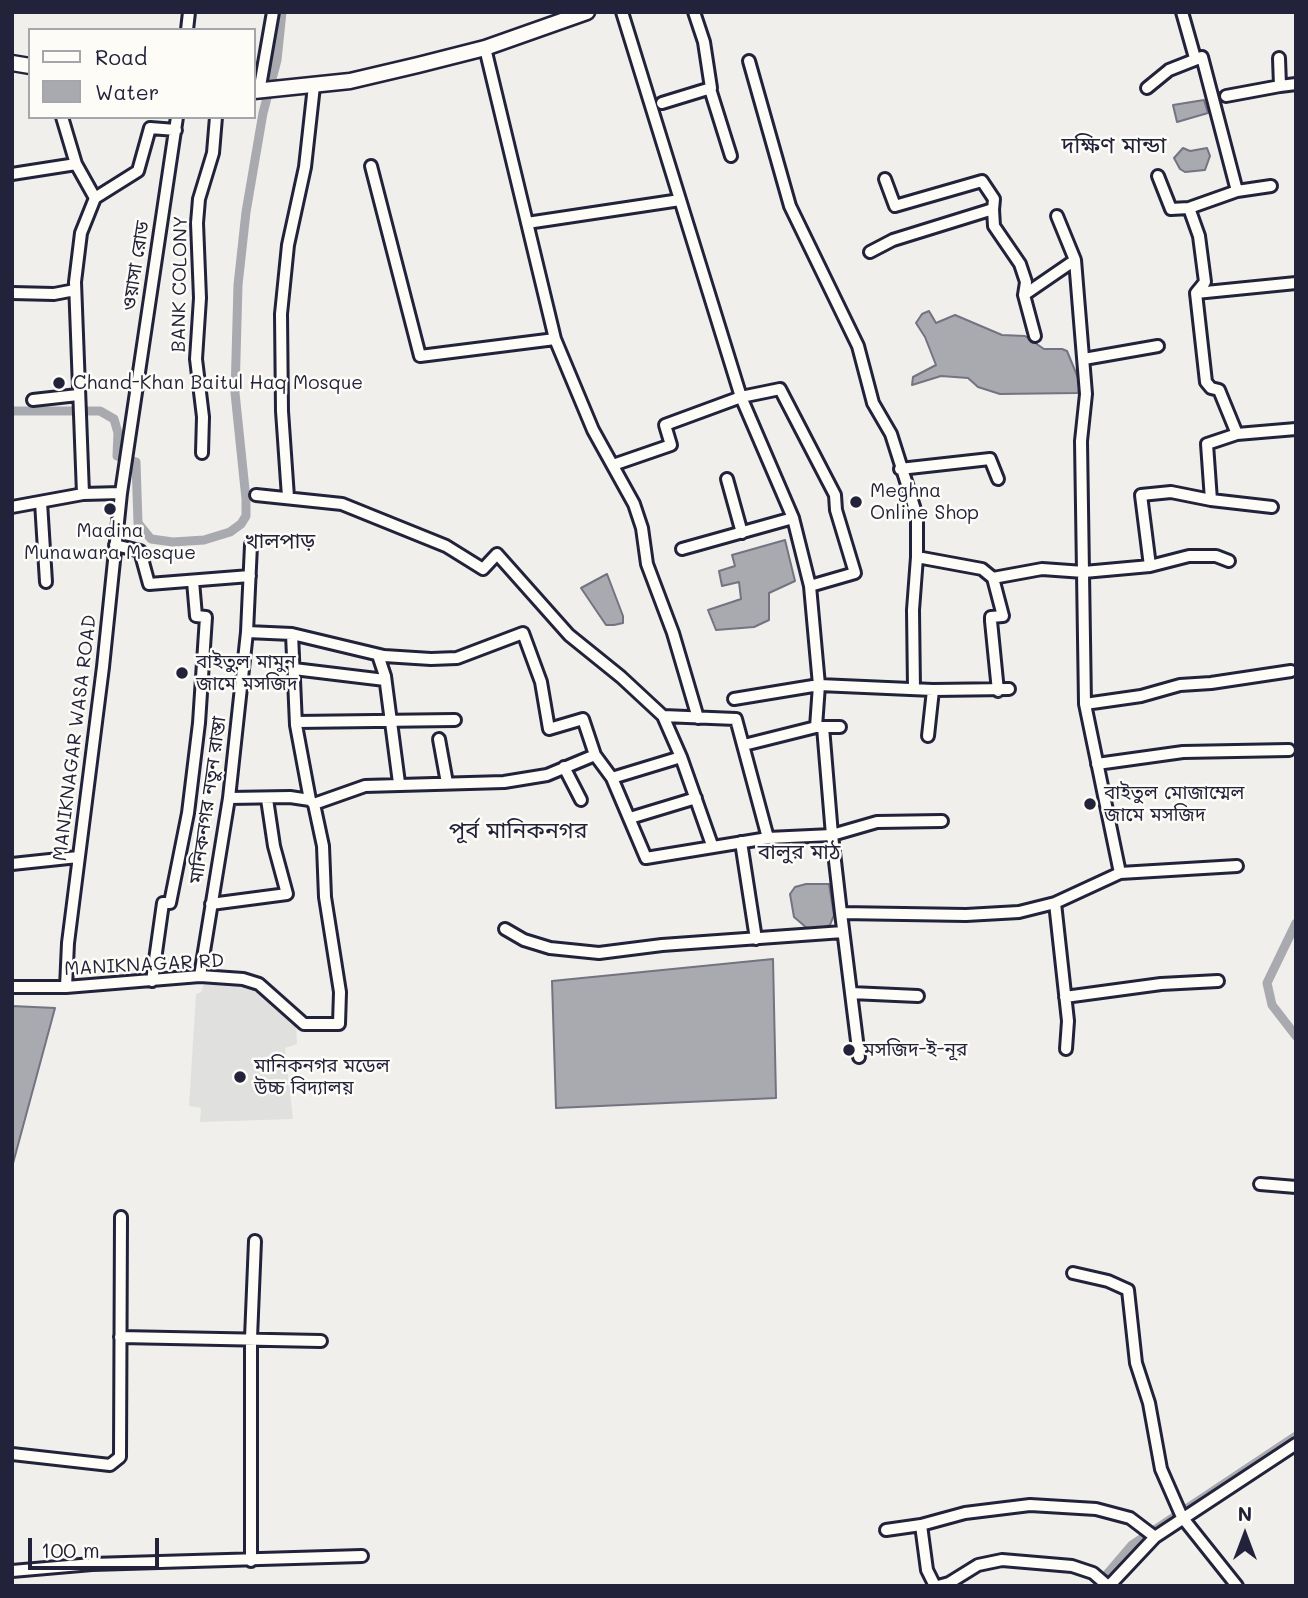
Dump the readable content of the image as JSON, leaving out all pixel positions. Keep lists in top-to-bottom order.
{
  "streets": {
    "street": [
      "ওয়াসা রোড",
      "BANK COLONY",
      "MANIKNAGAR WASA ROAD",
      "মানিকনগর নতুন রাস্তা",
      "MANIKNAGAR RD"
    ]
  },
  "crossings": [
    ["ওয়াসা রোড", "MANIKNAGAR WASA ROAD"],
    ["MANIKNAGAR WASA ROAD", "MANIKNAGAR RD"],
    ["মানিকনগর নতুন রাস্তা", "MANIKNAGAR RD"]
  ],
  "districts": [
    "দক্ষিণ মান্ডা",
    "খালপাড়",
    "পূর্ব মানিকনগর",
    "বালুর মাঠ"
  ],
  "places": [
    "Chand-Khan Baitul Haq Mosque",
    "Meghna Online Shop",
    "Madina Munawara Mosque",
    "বাইতুল মামুন জামে মসজিদ",
    "বাইতুল মোজাম্মেল জামে মসজিদ",
    "মসজিদ-ই-নূর",
    "মানিকনগর মডেল উচ্চ বিদ্যালয়"
  ],
  "legend": ["Road", "Water"],
  "scale_bar": "100 m",
  "north": "top"
}
